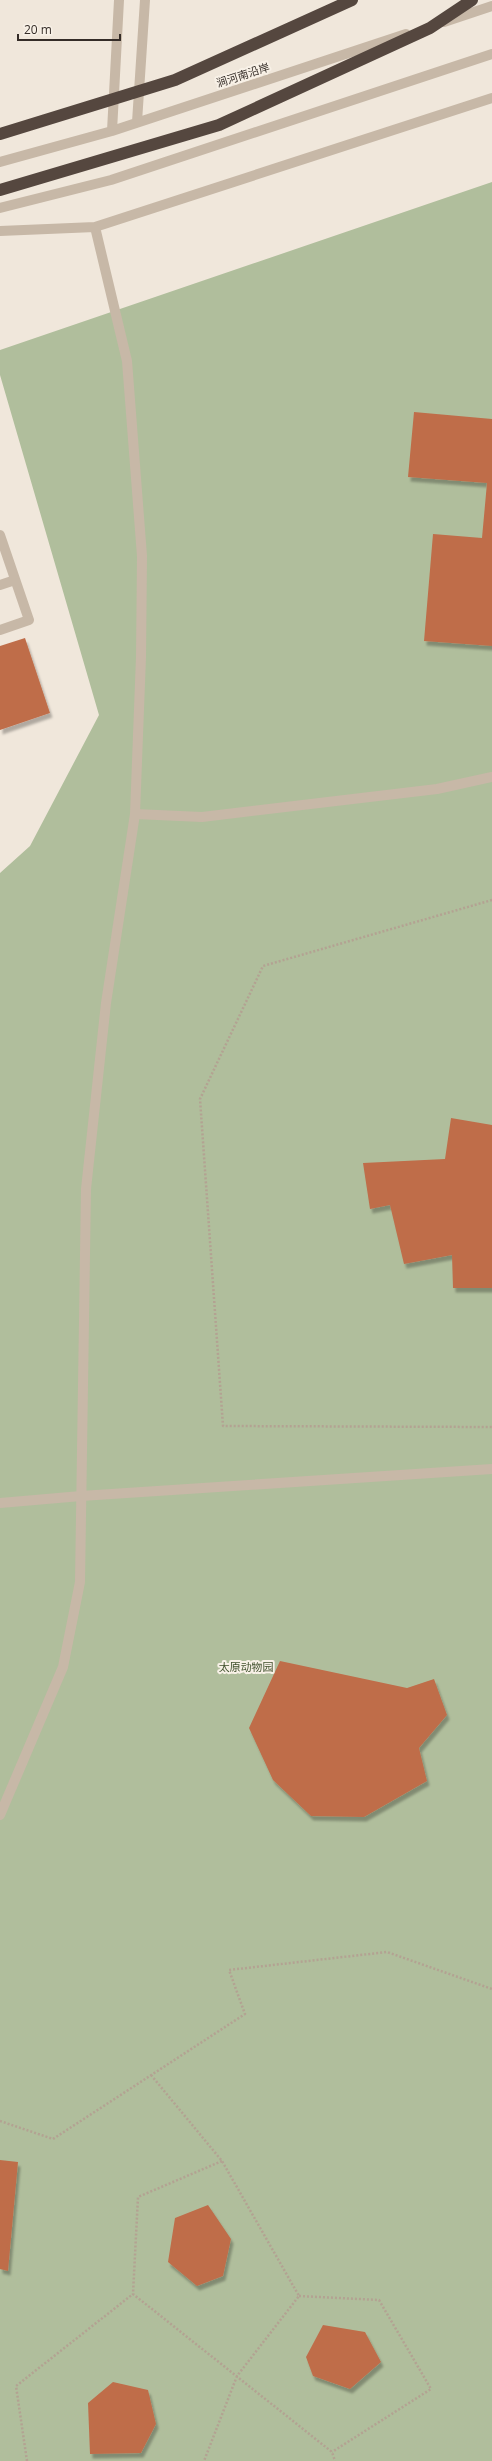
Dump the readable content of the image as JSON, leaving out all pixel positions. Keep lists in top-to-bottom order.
{
  "streets": {
    "street": ["涧河南沿岸"]
  },
  "parks": ["太原动物园"],
  "scale_bar": "20 m"
}
